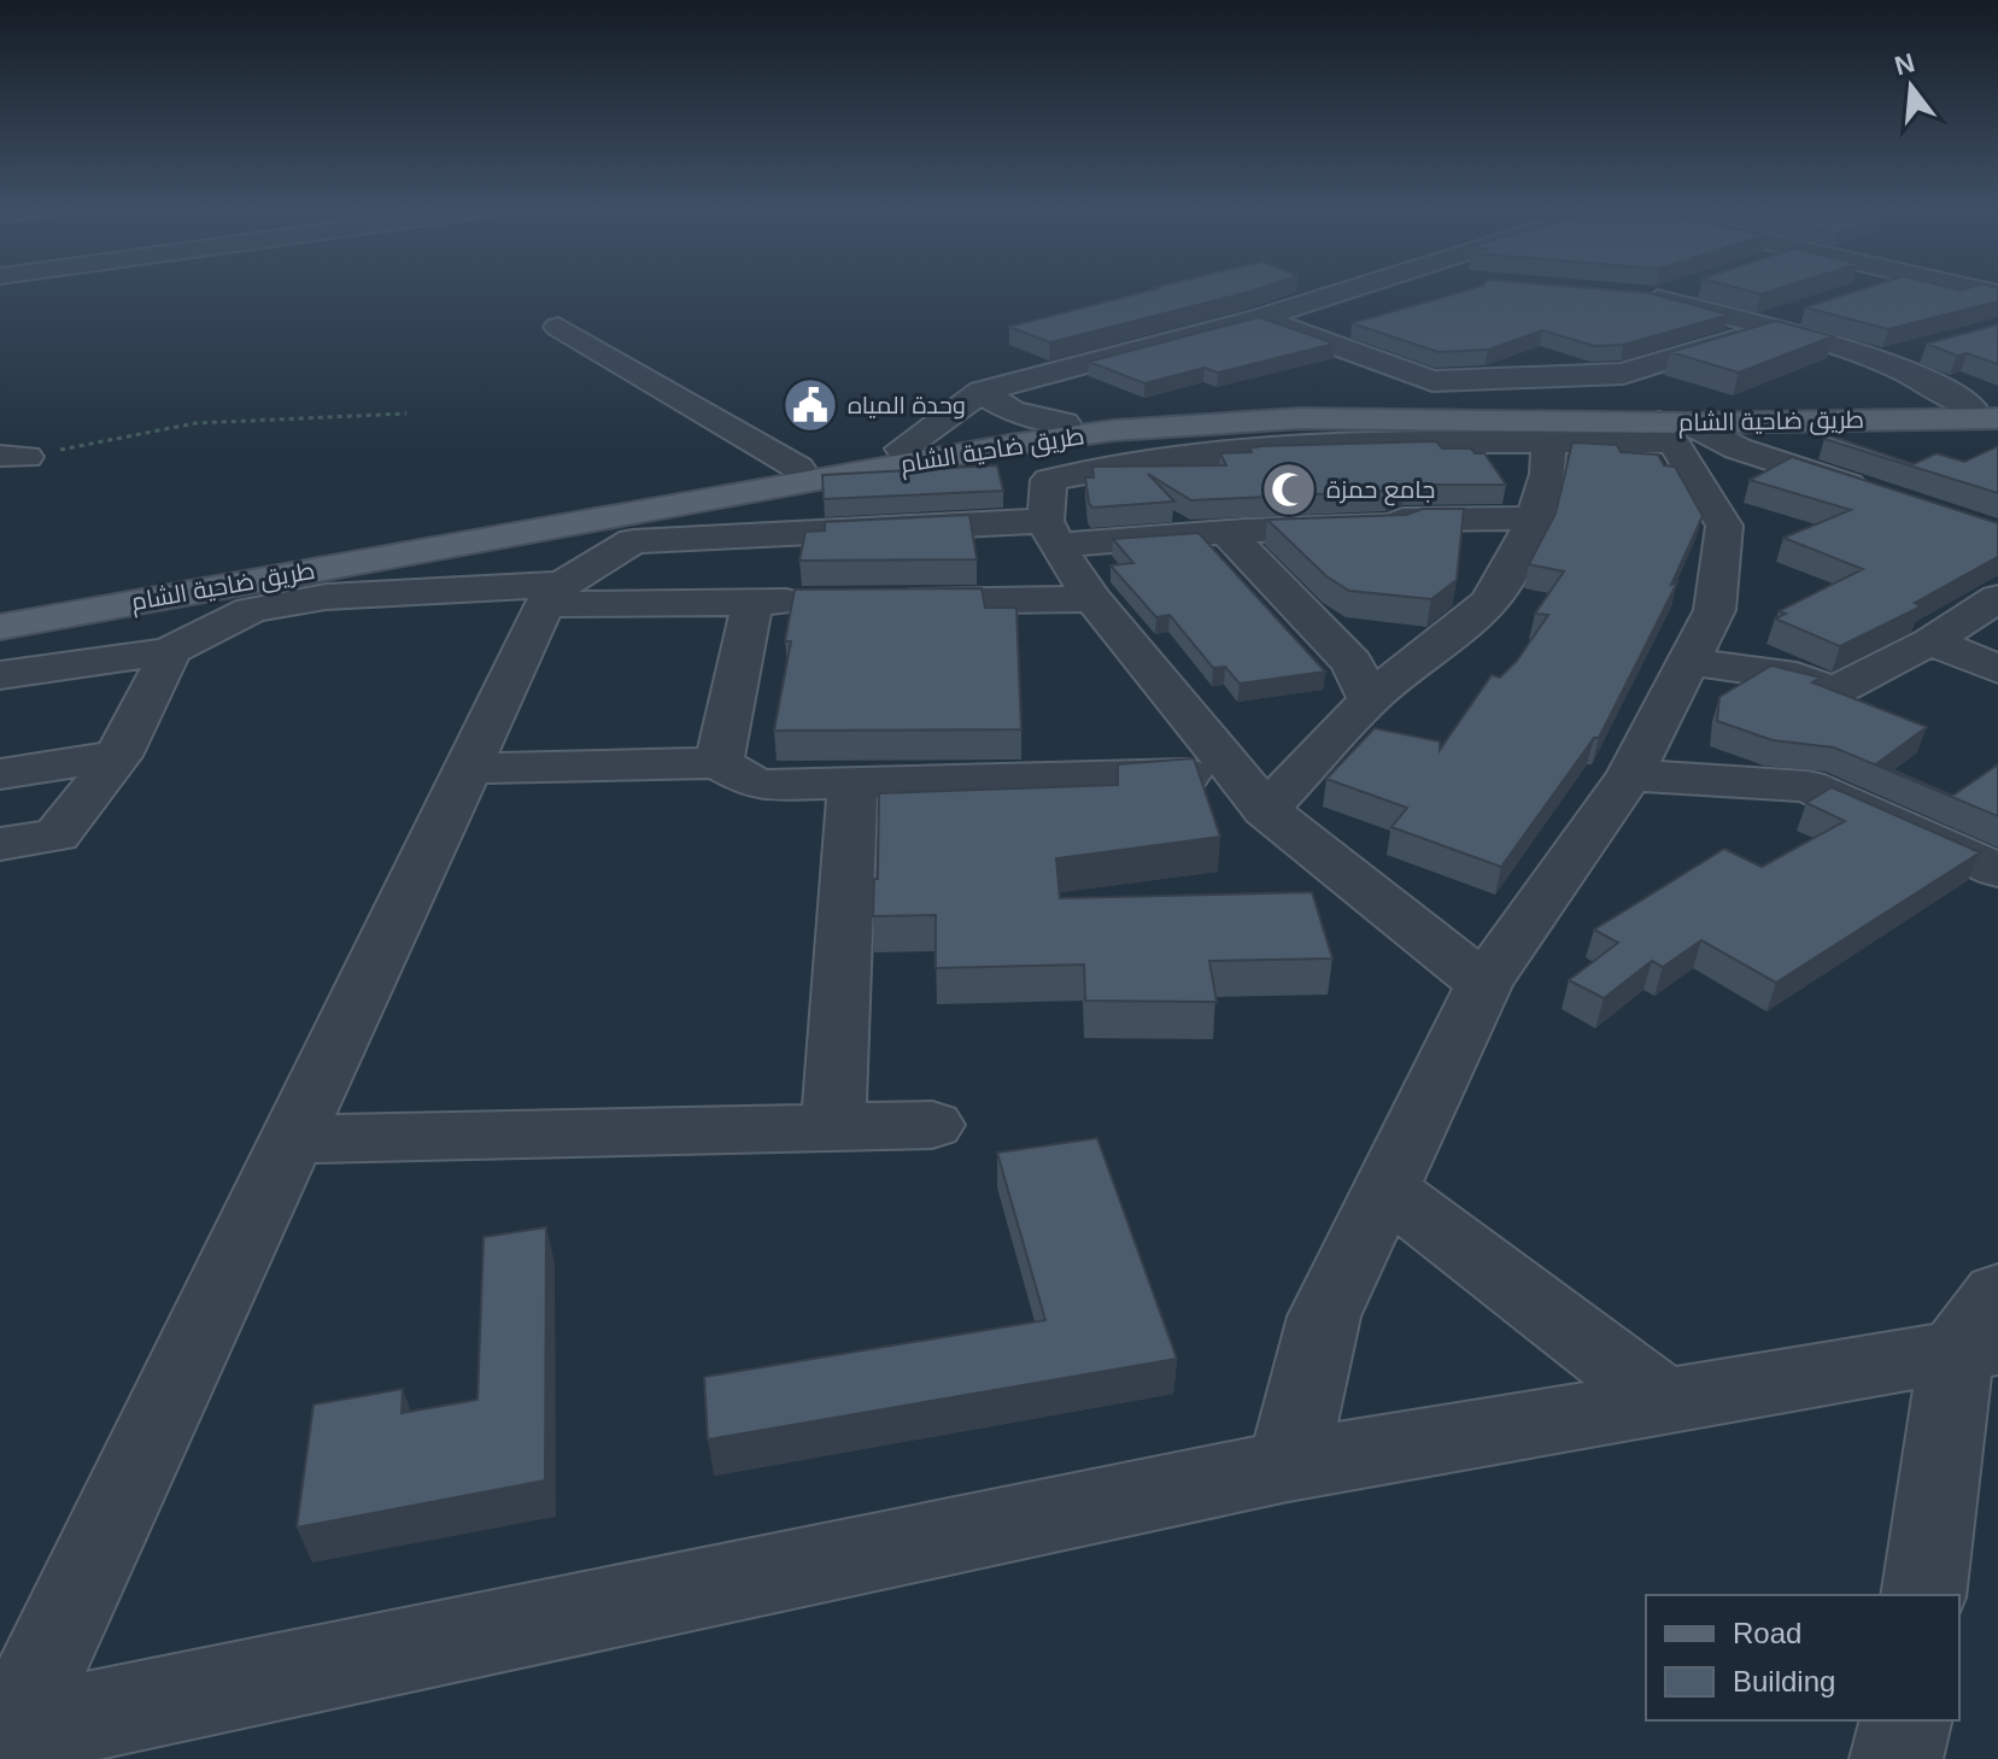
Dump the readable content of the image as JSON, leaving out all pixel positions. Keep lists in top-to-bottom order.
{
  "streets": {
    "main road": ["طريق ضاحية الشام"]
  },
  "places": {
    "public building": ["وحدة المياه"],
    "mosque": ["جامع حمزة"]
  },
  "legend": ["Road", "Building"],
  "north": "top"
}
